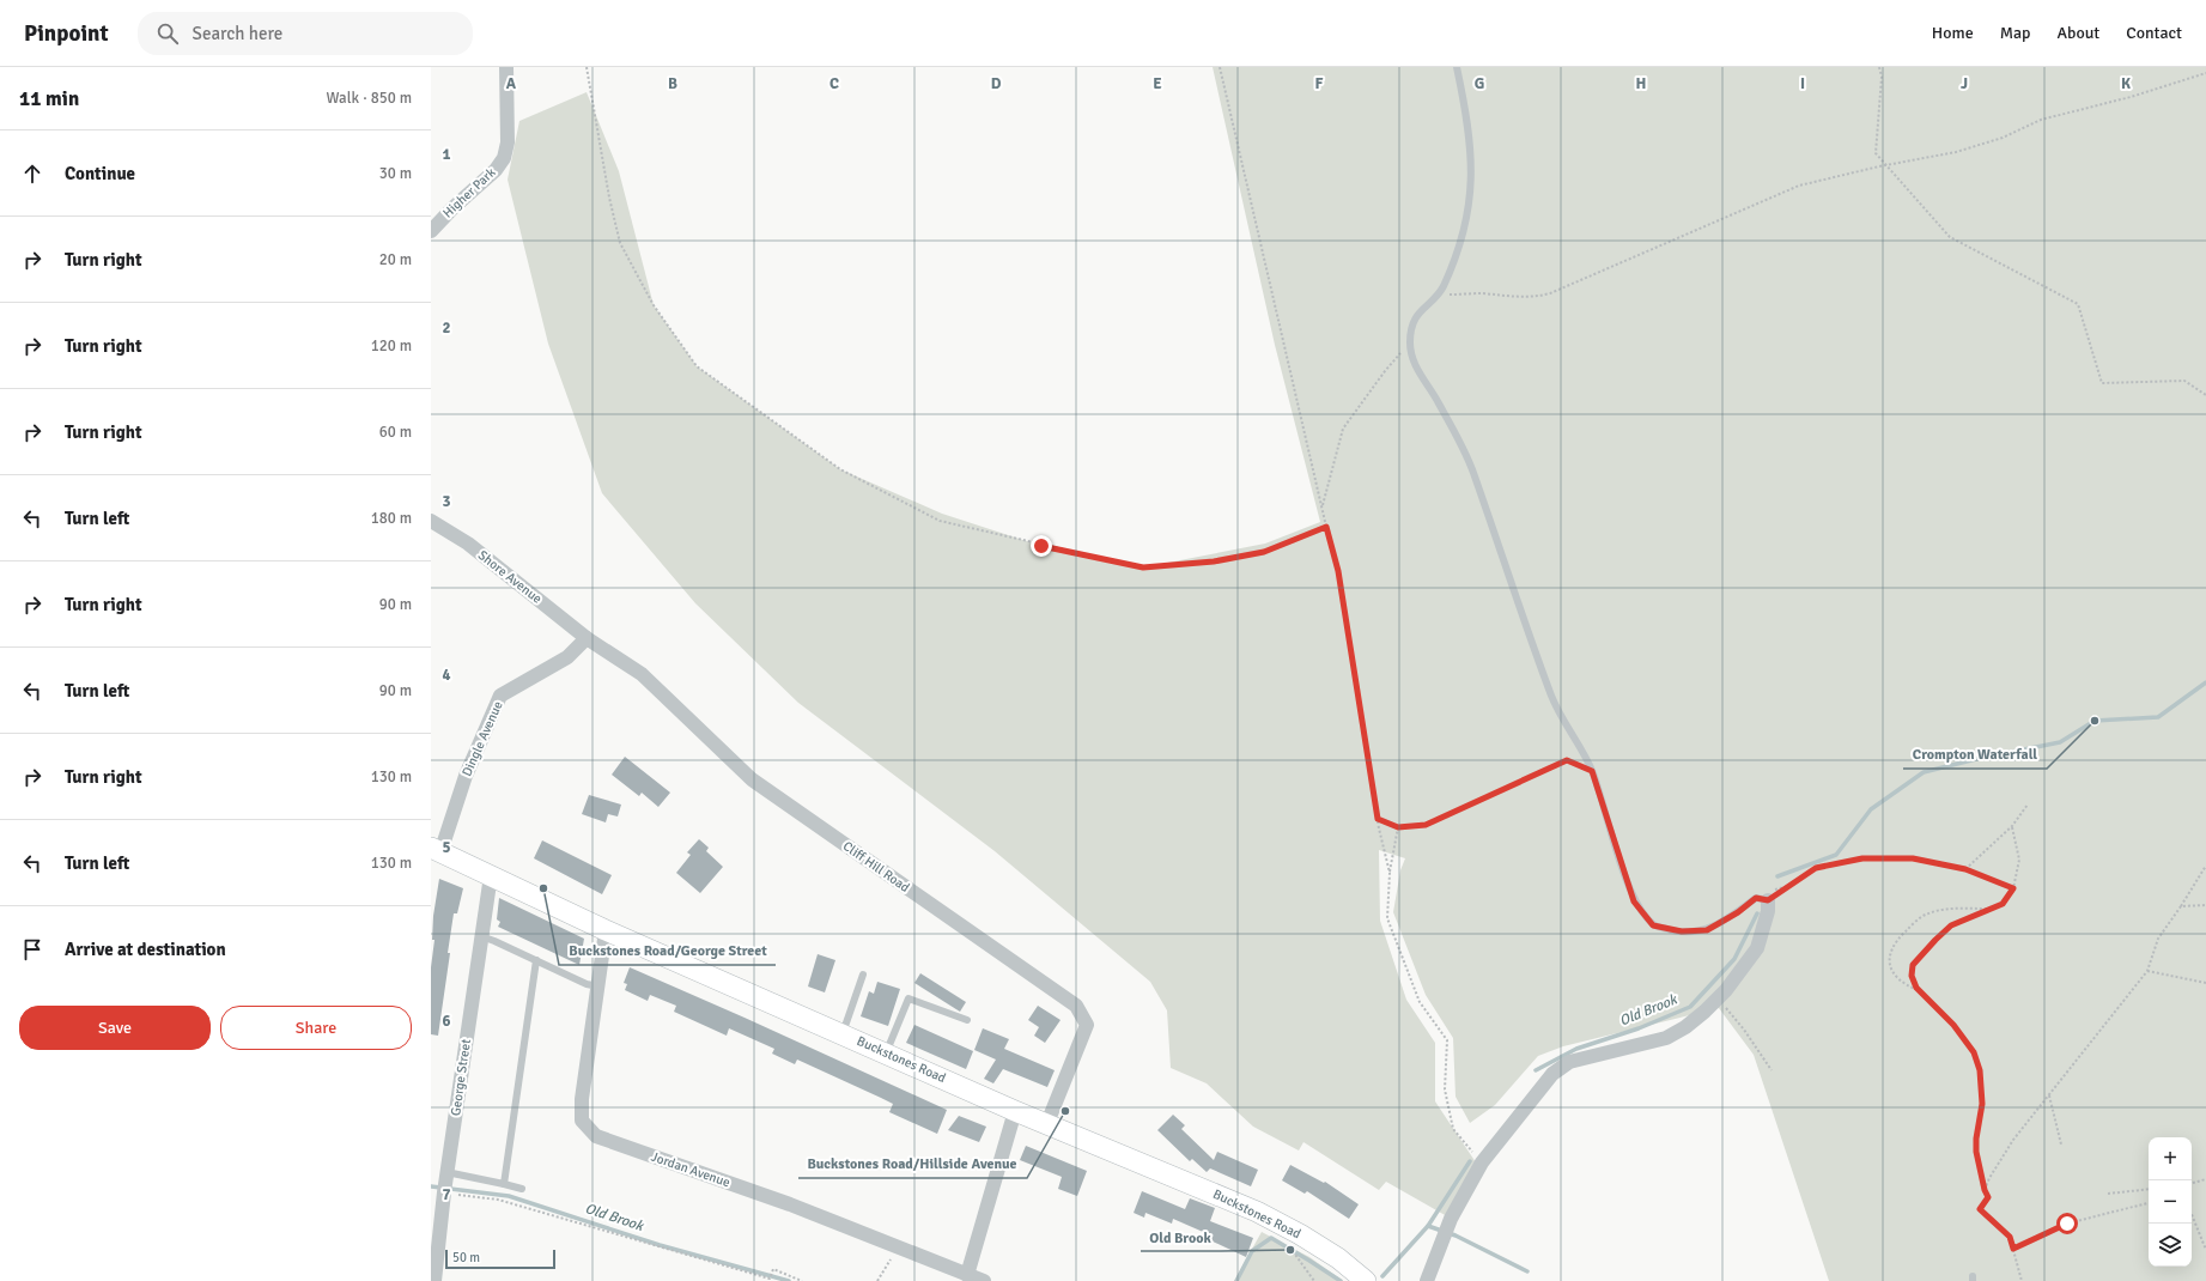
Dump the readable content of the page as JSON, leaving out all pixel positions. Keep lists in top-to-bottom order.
{
  "streets": {
    "main road": ["Buckstones Road"],
    "street": [
      "Higher Park",
      "Shore Avenue",
      "Dingle Avenue",
      "Cliff Hill Road",
      "George Street",
      "Jordan Avenue"
    ]
  },
  "crossings": [
    ["Shore Avenue", "Dingle Avenue"],
    ["Shore Avenue", "Cliff Hill Road"],
    ["Dingle Avenue", "Cliff Hill Road"],
    ["Dingle Avenue", "Buckstones Road"],
    ["Cliff Hill Road", "Buckstones Road"],
    ["Buckstones Road", "George Street"],
    ["Buckstones Road", "Jordan Avenue"]
  ],
  "water": ["Old Brook"],
  "places": [
    "Crompton Waterfall",
    "Buckstones Road/George Street",
    "Buckstones Road/Hillside Avenue",
    "Old Brook"
  ],
  "scale_bar": "50 m",
  "page": {
    "header": "Pinpoint",
    "search": "Search here",
    "nav": [
      "Home",
      "Map",
      "About",
      "Contact"
    ],
    "heading": ["11 min", "Walk · 850 m"],
    "list": [
      ["Continue", "30 m"],
      ["Turn right", "20 m"],
      ["Turn right", "120 m"],
      ["Turn right", "60 m"],
      ["Turn left", "180 m"],
      ["Turn right", "90 m"],
      ["Turn left", "90 m"],
      ["Turn right", "130 m"],
      ["Turn left", "130 m"],
      "Arrive at destination"
    ],
    "buttons": ["Save", "Share"],
    "map_buttons": ["+", "−"],
    "scale": "50 m"
  },
  "grid": {
    "columns": [
      "A",
      "B",
      "C",
      "D",
      "E",
      "F",
      "G",
      "H",
      "I",
      "J",
      "K"
    ],
    "rows": [
      "1",
      "2",
      "3",
      "4",
      "5",
      "6",
      "7"
    ]
  }
}
